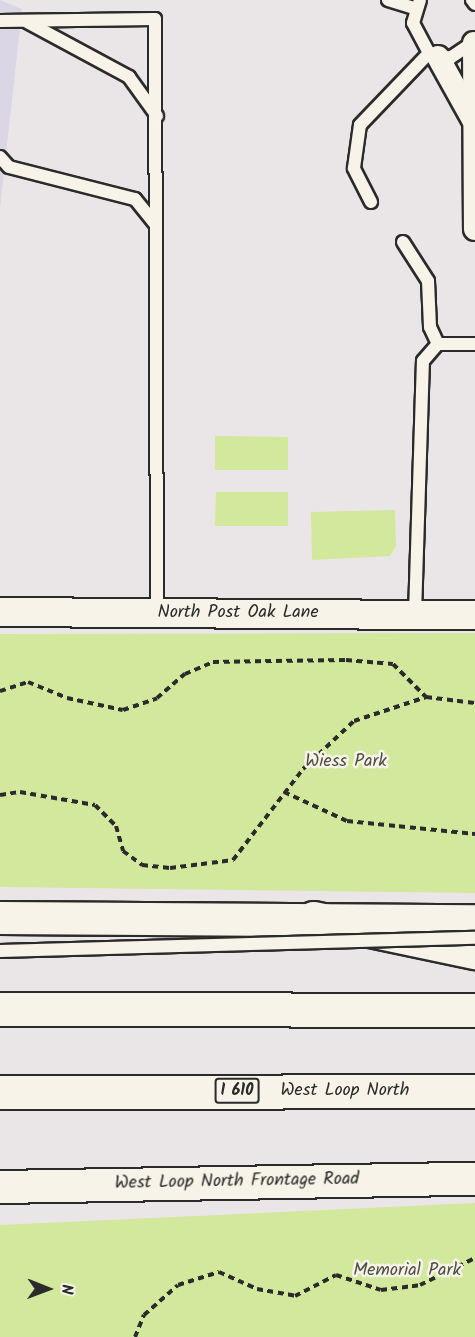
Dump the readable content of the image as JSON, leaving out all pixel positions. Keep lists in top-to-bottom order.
{
  "streets": {
    "highway": ["I 610", "West Loop North"],
    "main road": ["West Loop North Frontage Road"],
    "street": ["North Post Oak Lane"]
  },
  "parks": ["Wiess Park", "Memorial Park"],
  "north": "right"
}
